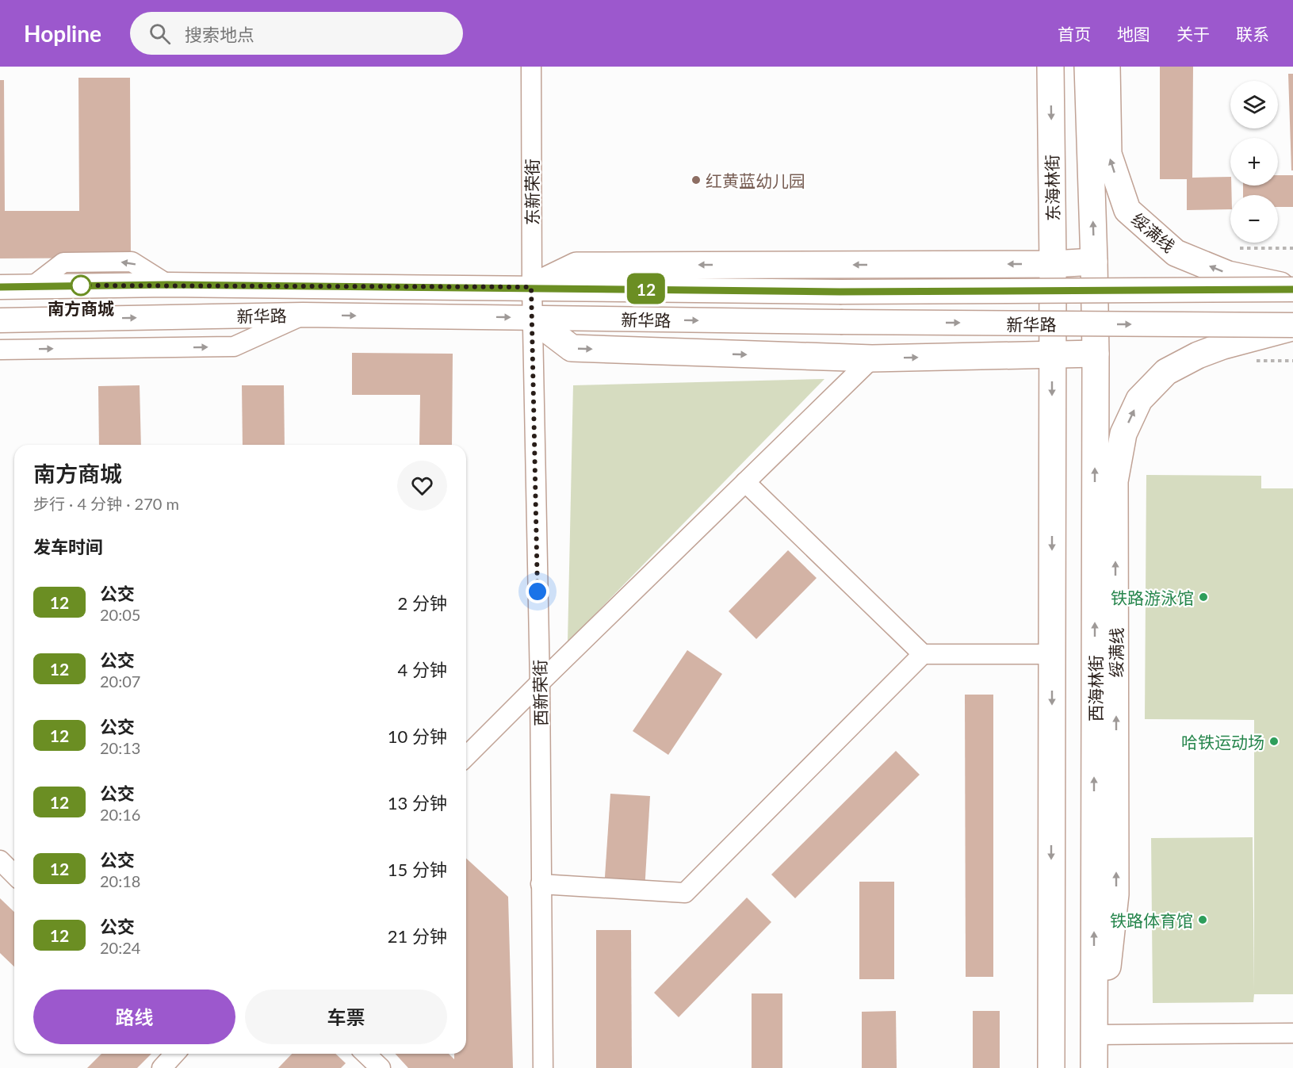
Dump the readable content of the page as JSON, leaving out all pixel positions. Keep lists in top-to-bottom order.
{
  "streets": {
    "highway": ["东海林街", "绥满线", "西海林街"],
    "main road": ["新华路"],
    "street": ["东新荣街", "西新荣街"]
  },
  "crossings": [
    ["东新荣街", "新华路"],
    ["东新荣街", "西新荣街"],
    ["绥满线", "新华路"],
    ["绥满线", "西海林街"],
    ["新华路", "西新荣街"]
  ],
  "places": [
    "红黄蓝幼儿园",
    "南方商城",
    "铁路游泳馆",
    "哈铁运动场",
    "铁路体育馆"
  ],
  "lines": ["bus line 12"],
  "page": {
    "header": "Hopline",
    "search": "搜索地点",
    "nav": [
      "首页",
      "地图",
      "关于",
      "联系"
    ],
    "on_map": "12",
    "map_buttons": ["+", "−"],
    "heading": [
      ["南方商城", "步行 · 4 分钟 · 270 m"],
      "发车时间"
    ],
    "list": [
      {
        "mark": "12",
        "name": "公交",
        "note": "20:05",
        "value": "2 分钟"
      },
      {
        "mark": "12",
        "name": "公交",
        "note": "20:07",
        "value": "4 分钟"
      },
      {
        "mark": "12",
        "name": "公交",
        "note": "20:13",
        "value": "10 分钟"
      },
      {
        "mark": "12",
        "name": "公交",
        "note": "20:16",
        "value": "13 分钟"
      },
      {
        "mark": "12",
        "name": "公交",
        "note": "20:18",
        "value": "15 分钟"
      },
      {
        "mark": "12",
        "name": "公交",
        "note": "20:24",
        "value": "21 分钟"
      }
    ],
    "buttons": ["路线", "车票"]
  }
}
